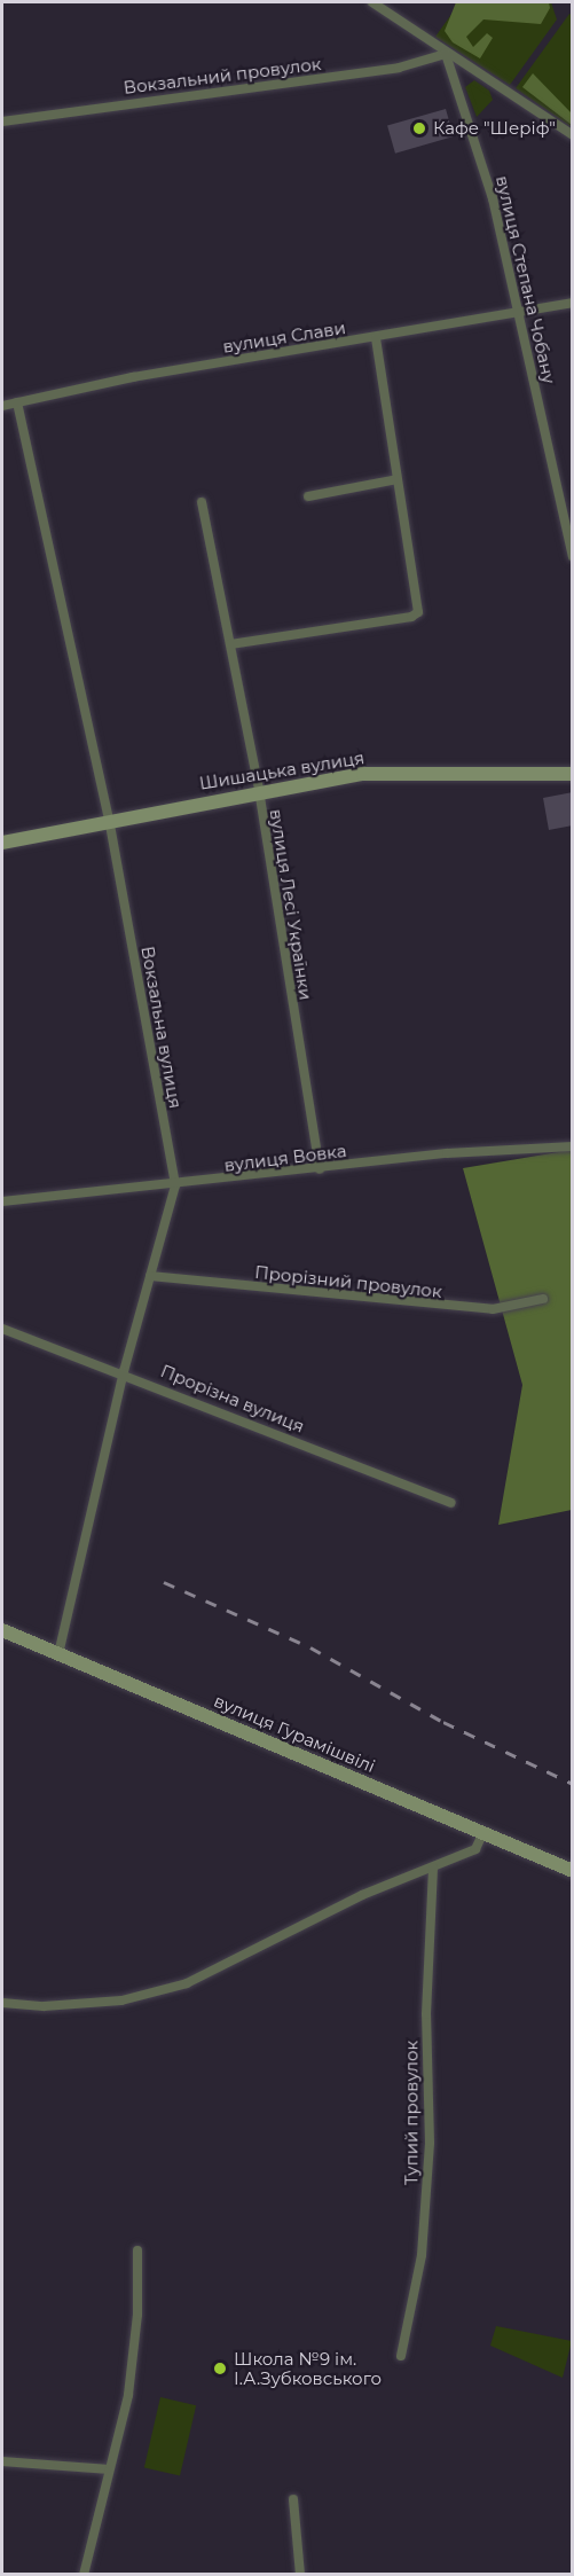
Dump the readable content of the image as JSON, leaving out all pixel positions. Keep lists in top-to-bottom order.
{
  "streets": {
    "main road": ["Шишацька вулиця", "вулиця Гурамішвілі"],
    "street": [
      "Вокзальний провулок",
      "вулиця Степана Чобану",
      "вулиця Слави",
      "вулиця Лесі Українки",
      "Вокзальна вулиця",
      "вулиця Вовка",
      "Прорізний провулок",
      "Прорізна вулиця",
      "Тупий провулок"
    ]
  },
  "crossings": [
    ["Вокзальний провулок", "вулиця Степана Чобану"],
    ["вулиця Степана Чобану", "вулиця Слави"],
    ["вулиця Слави", "Вокзальна вулиця"],
    ["Шишацька вулиця", "вулиця Лесі Українки"],
    ["Шишацька вулиця", "Вокзальна вулиця"],
    ["вулиця Лесі Українки", "вулиця Вовка"],
    ["Вокзальна вулиця", "вулиця Вовка"],
    ["Вокзальна вулиця", "Прорізний провулок"],
    ["Вокзальна вулиця", "Прорізна вулиця"],
    ["Вокзальна вулиця", "вулиця Гурамішвілі"]
  ],
  "places": ["Кафе \"Шеріф\"", "Школа №9 ім. І.А.Зубковського"]
}
